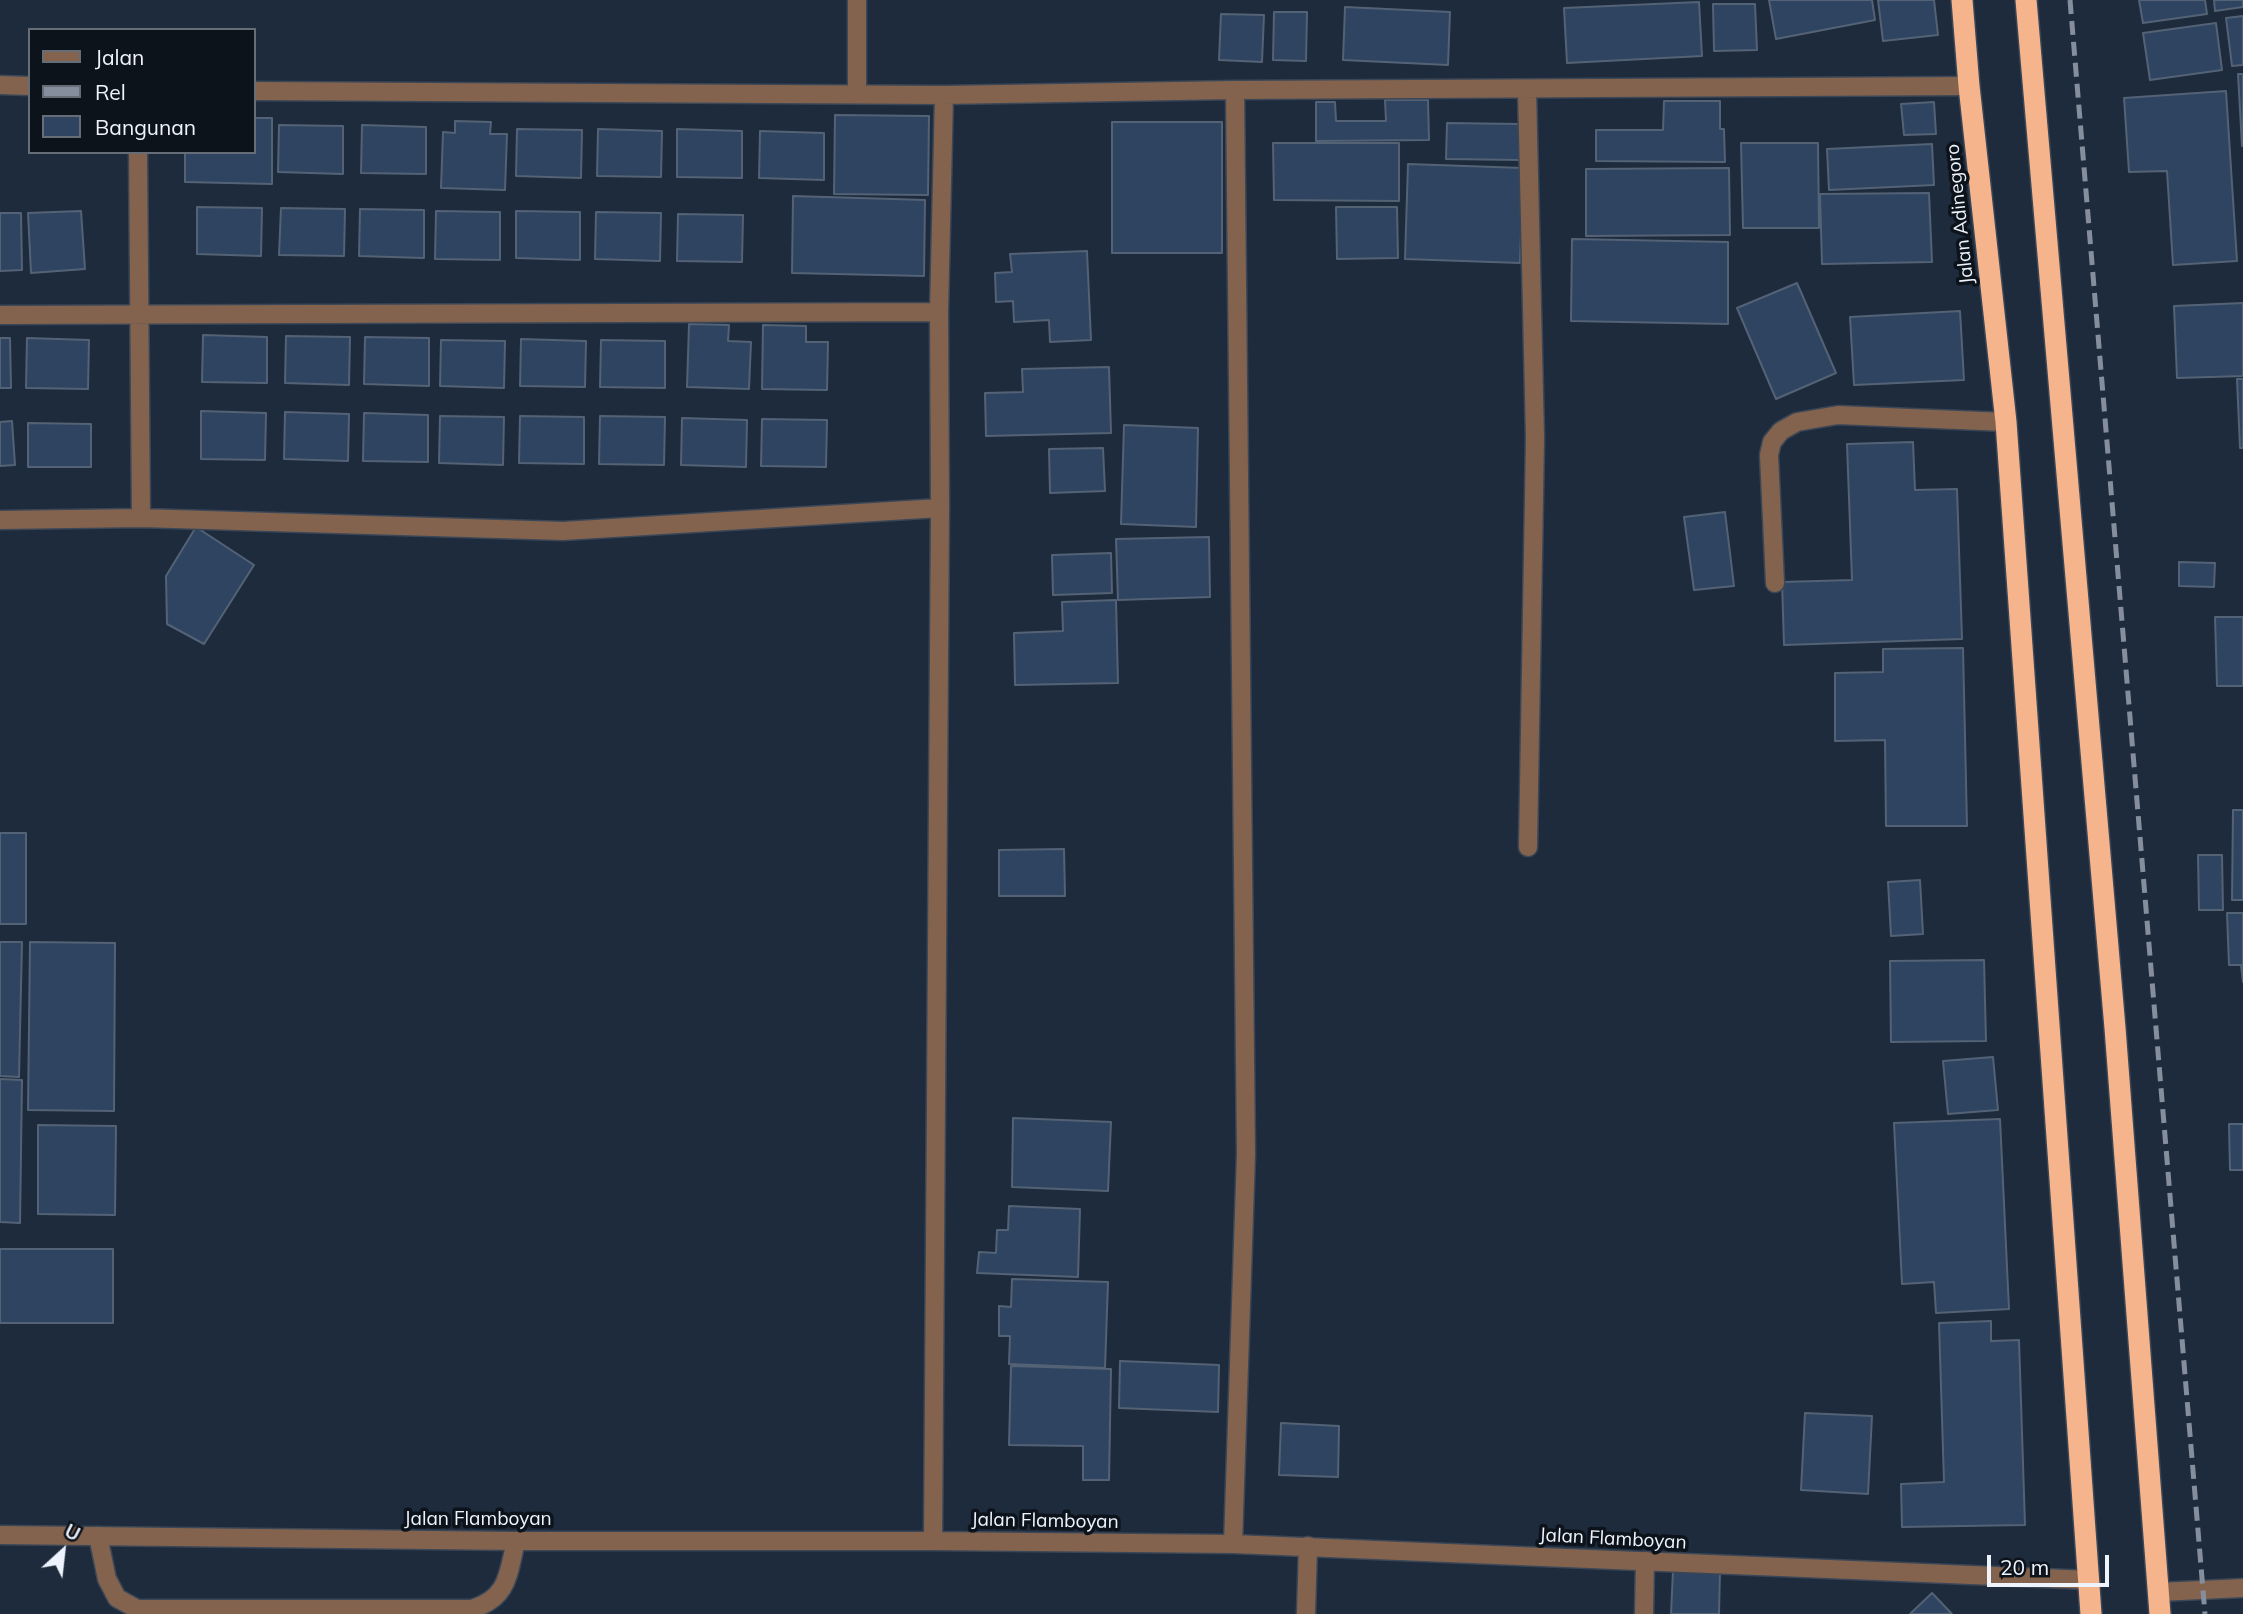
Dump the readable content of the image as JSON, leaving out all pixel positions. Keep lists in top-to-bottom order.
{
  "streets": {
    "highway": ["Jalan Adinegoro"],
    "street": ["Jalan Flamboyan"]
  },
  "crossings": [
    ["Jalan Adinegoro", "Jalan Flamboyan"]
  ],
  "legend": ["Jalan", "Rel", "Bangunan"],
  "scale_bar": "20 m",
  "north": "top right"
}
